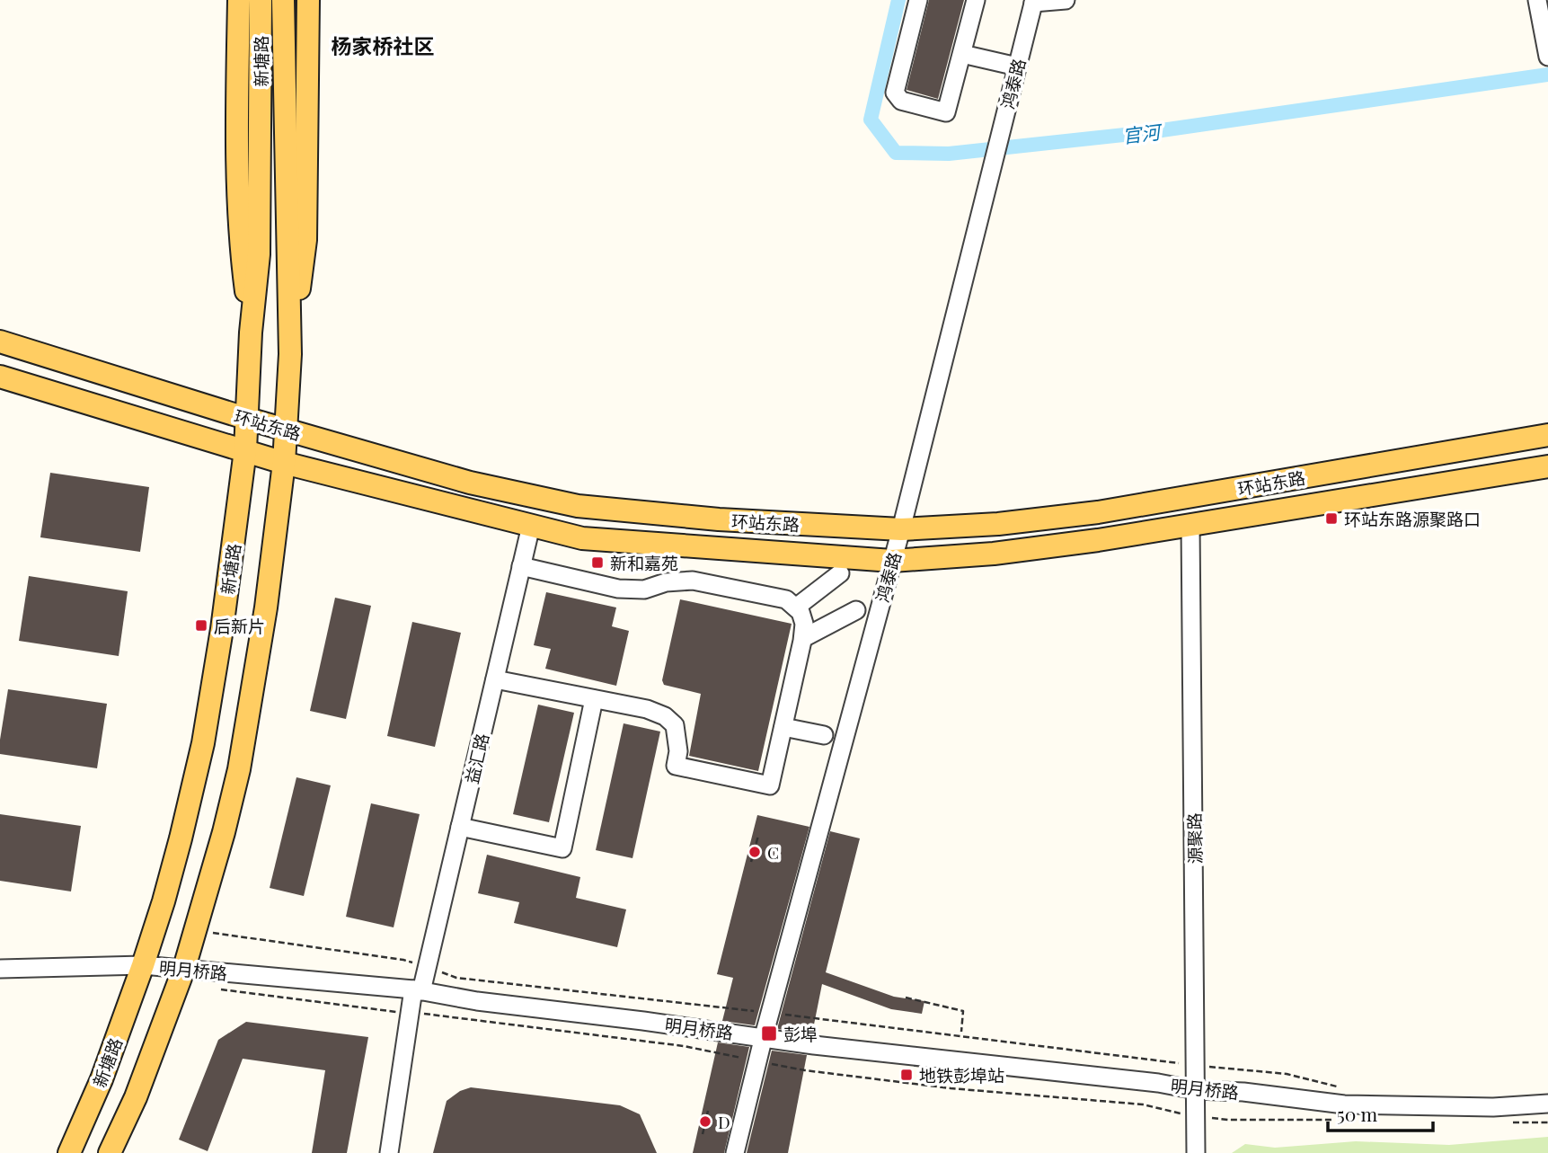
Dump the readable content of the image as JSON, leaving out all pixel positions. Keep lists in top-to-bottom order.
{
  "streets": {
    "main road": ["新塘路", "环站东路"],
    "street": [
      "鸿泰路",
      "益汇路",
      "源聚路",
      "明月桥路"
    ]
  },
  "crossings": [
    ["新塘路", "环站东路"],
    ["新塘路", "明月桥路"],
    ["鸿泰路", "环站东路"],
    ["鸿泰路", "明月桥路"],
    ["环站东路", "益汇路"],
    ["环站东路", "源聚路"],
    ["益汇路", "明月桥路"],
    ["源聚路", "明月桥路"]
  ],
  "districts": ["杨家桥社区"],
  "water": ["官河"],
  "places": {
    "transit": [
      "环站东路源聚路口",
      "新和嘉苑",
      "后新片",
      "彭埠",
      "地铁彭埠站"
    ],
    "other": ["C", "D"]
  },
  "scale_bar": "50 m"
}
